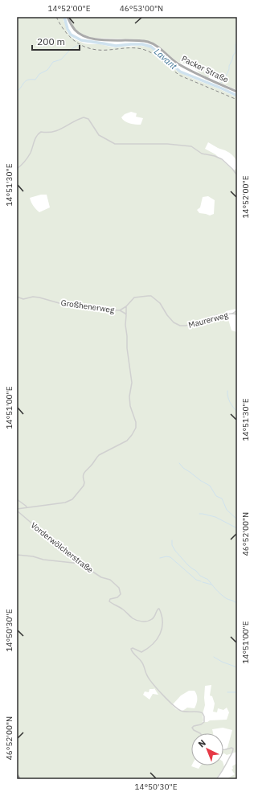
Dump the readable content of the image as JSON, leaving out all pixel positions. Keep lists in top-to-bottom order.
{
  "streets": {
    "main road": ["Packer Straße"],
    "street": ["Großhenerweg", "Maurerweg", "Vorderwölcherstraße"]
  },
  "crossings": [
    ["Großhenerweg", "Maurerweg"]
  ],
  "water": ["Lavant"],
  "scale_bar": "200 m",
  "north": "top left",
  "coordinates": [
    "14°52'00\"E",
    "46°53'00\"N",
    "14°51'30\"E",
    "14°51'00\"E",
    "46°52'00\"N",
    "14°50'30\"E"
  ]
}
